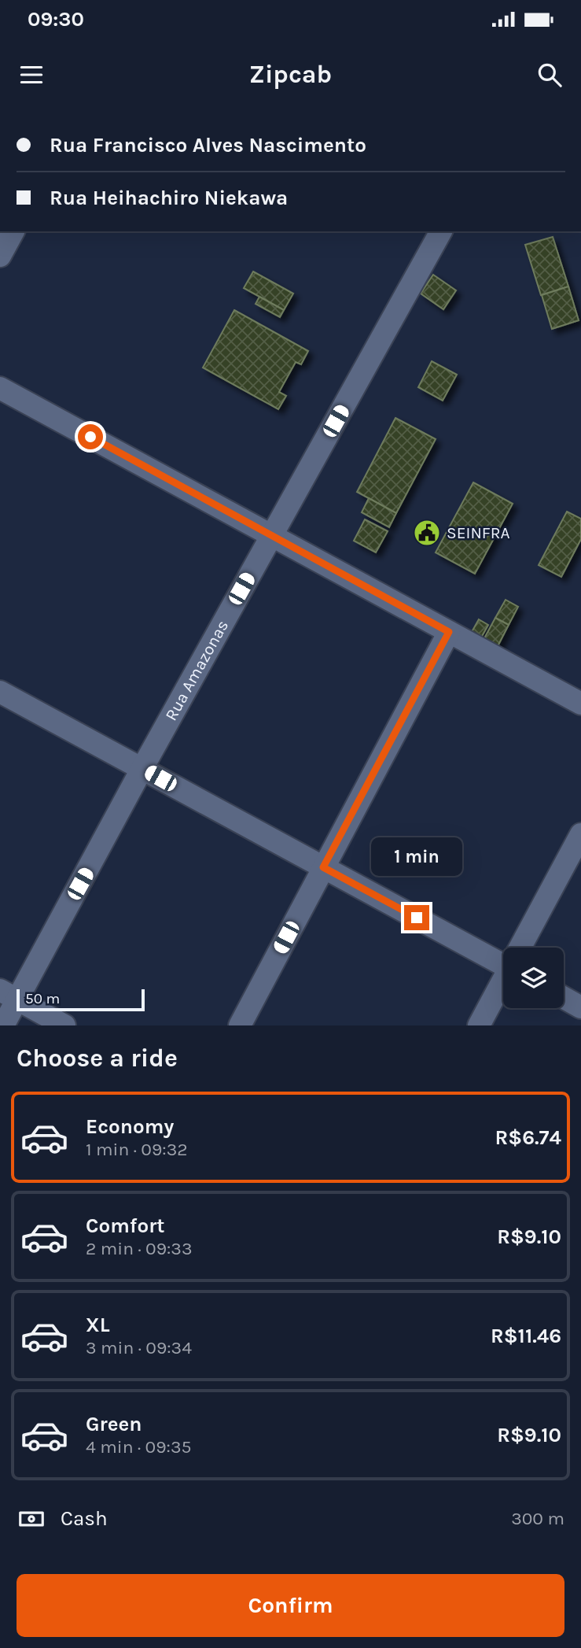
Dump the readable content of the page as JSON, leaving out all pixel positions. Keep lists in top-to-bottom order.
{
  "streets": {
    "street": ["Rua Amazonas"]
  },
  "places": {
    "public building": ["SEINFRA"]
  },
  "scale_bar": "50 m",
  "page": {
    "status": "09:30",
    "header": "Zipcab",
    "banner": ["Rua Francisco Alves Nascimento", "Rua Heihachiro Niekawa"],
    "bubble": "1 min",
    "scale": "50 m",
    "heading": "Choose a ride",
    "list": [
      {
        "name": "Economy",
        "note": "1 min · 09:32",
        "value": "R$6.74"
      },
      {
        "name": "Comfort",
        "note": "2 min · 09:33",
        "value": "R$9.10"
      },
      {
        "name": "XL",
        "note": "3 min · 09:34",
        "value": "R$11.46"
      },
      {
        "name": "Green",
        "note": "4 min · 09:35",
        "value": "R$9.10"
      }
    ],
    "pay": ["Cash", "300 m"],
    "buttons": "Confirm"
  }
}
